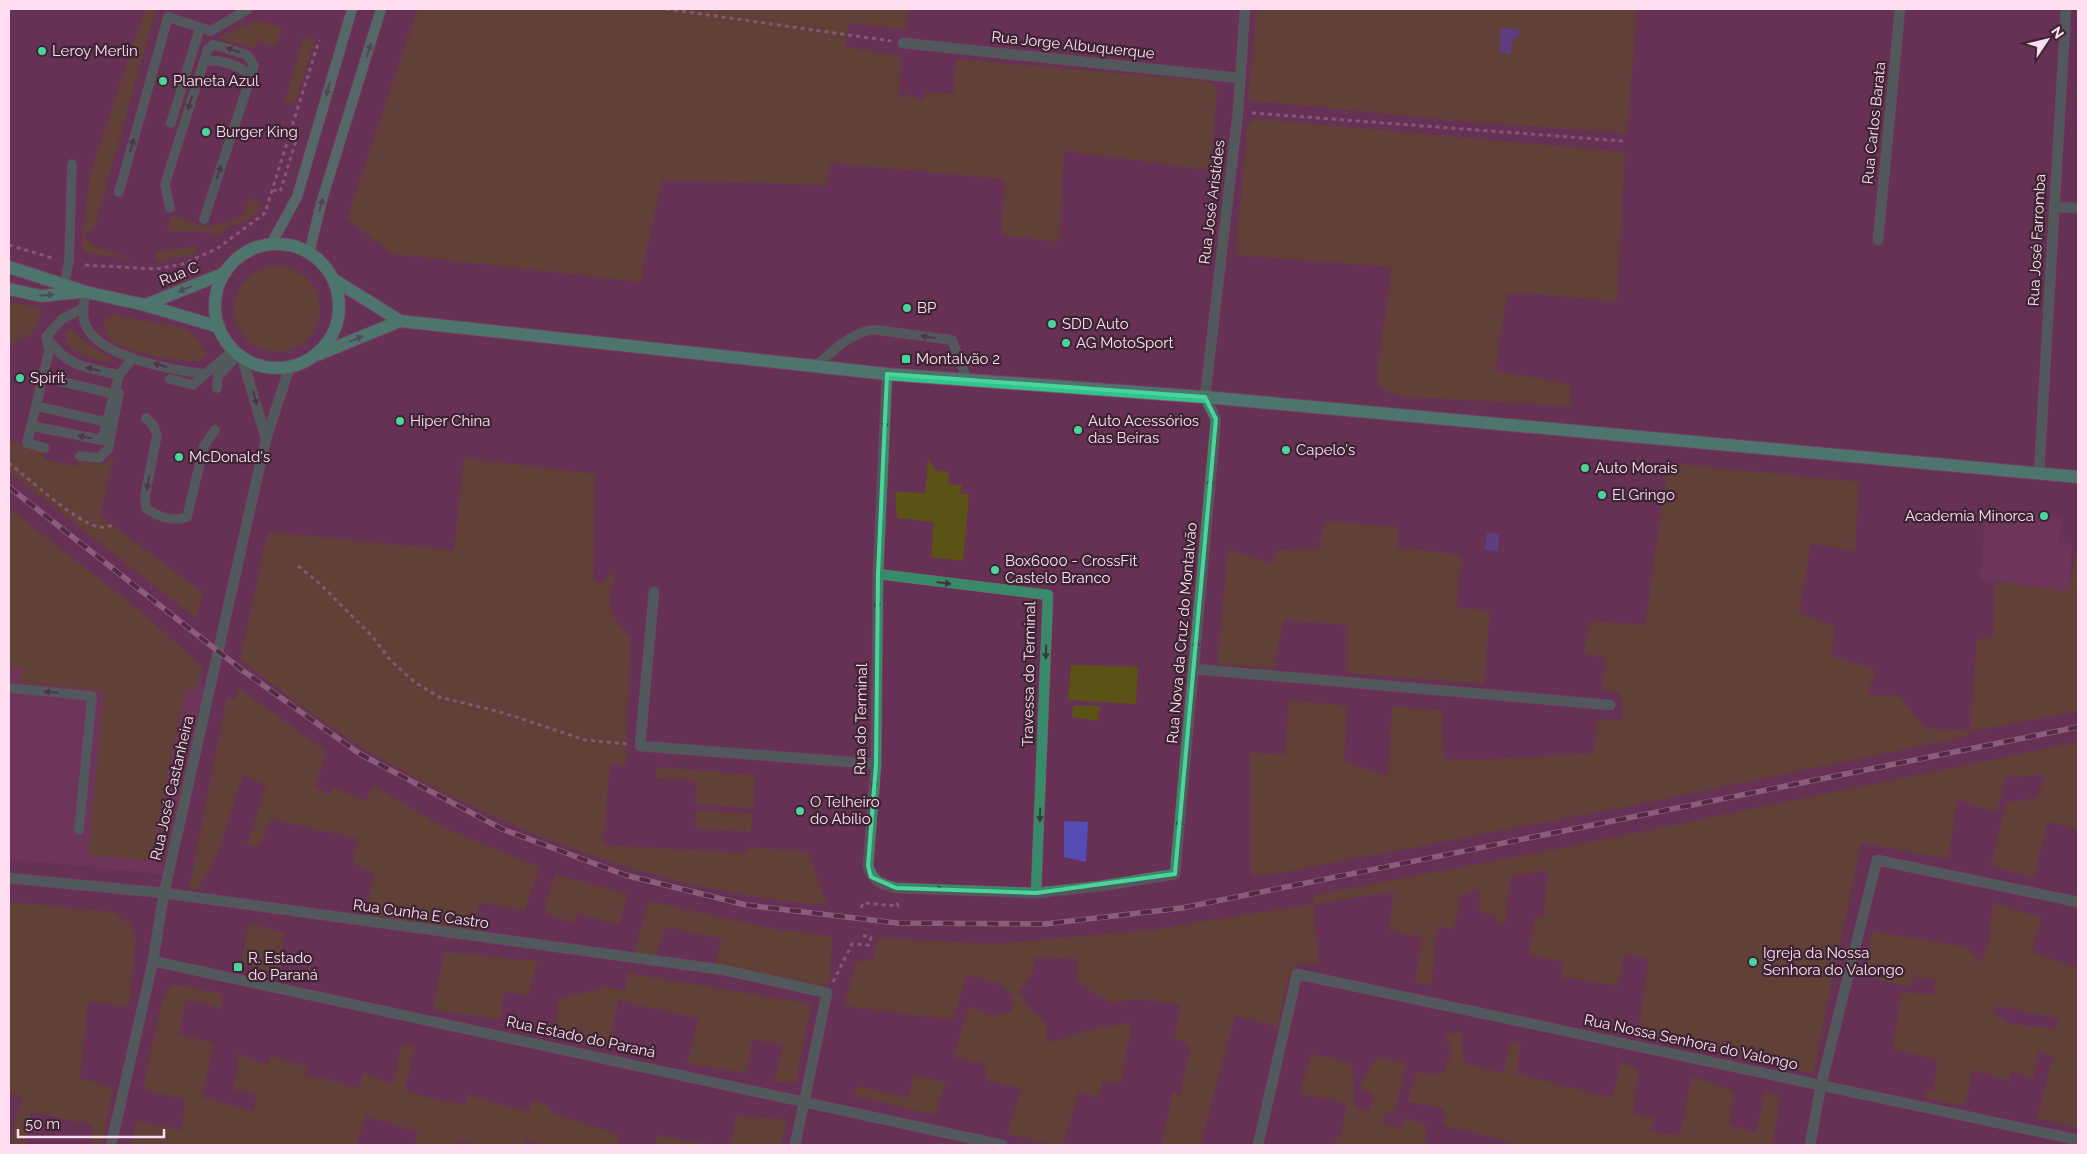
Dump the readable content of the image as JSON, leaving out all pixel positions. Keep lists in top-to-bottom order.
{
  "streets": {
    "main road": ["Rua C"],
    "street": [
      "Rua Jorge Albuquerque",
      "Rua Carlos Barata",
      "Rua José Aristides",
      "Rua José Farromba",
      "Rua Nova da Cruz do Montalvão",
      "Travessa do Terminal",
      "Rua do Terminal",
      "Rua José Castanheira",
      "Rua Cunha E Castro",
      "Rua Estado do Paraná",
      "Rua Nossa Senhora do Valongo"
    ]
  },
  "crossings": [
    ["Rua Jorge Albuquerque", "Rua José Aristides"],
    ["Rua José Aristides", "Rua Nova da Cruz do Montalvão"],
    ["Rua C", "Rua José Castanheira"],
    ["Rua Nova da Cruz do Montalvão", "Rua do Terminal"],
    ["Travessa do Terminal", "Rua do Terminal"],
    ["Rua José Castanheira", "Rua Cunha E Castro"],
    ["Rua José Castanheira", "Rua Estado do Paraná"]
  ],
  "one_way": ["Rua Nova da Cruz do Montalvão", "Rua do Terminal"],
  "places": {
    "other": [
      "Leroy Merlin",
      "Planeta Azul",
      "Burger King",
      "BP",
      "SDD Auto",
      "AG MotoSport",
      "Spirit",
      "Hiper China",
      "Auto Acessórios das Beiras",
      "Capelo's",
      "McDonald's",
      "Auto Morais",
      "El Gringo",
      "Academia Minorca",
      "Box6000 - CrossFit Castelo Branco",
      "O Telheiro do Abílio",
      "Igreja da Nossa Senhora do Valongo"
    ],
    "transit": ["Montalvão 2", "R. Estado do Paraná"]
  },
  "scale_bar": "50 m",
  "north": "top right"
}
